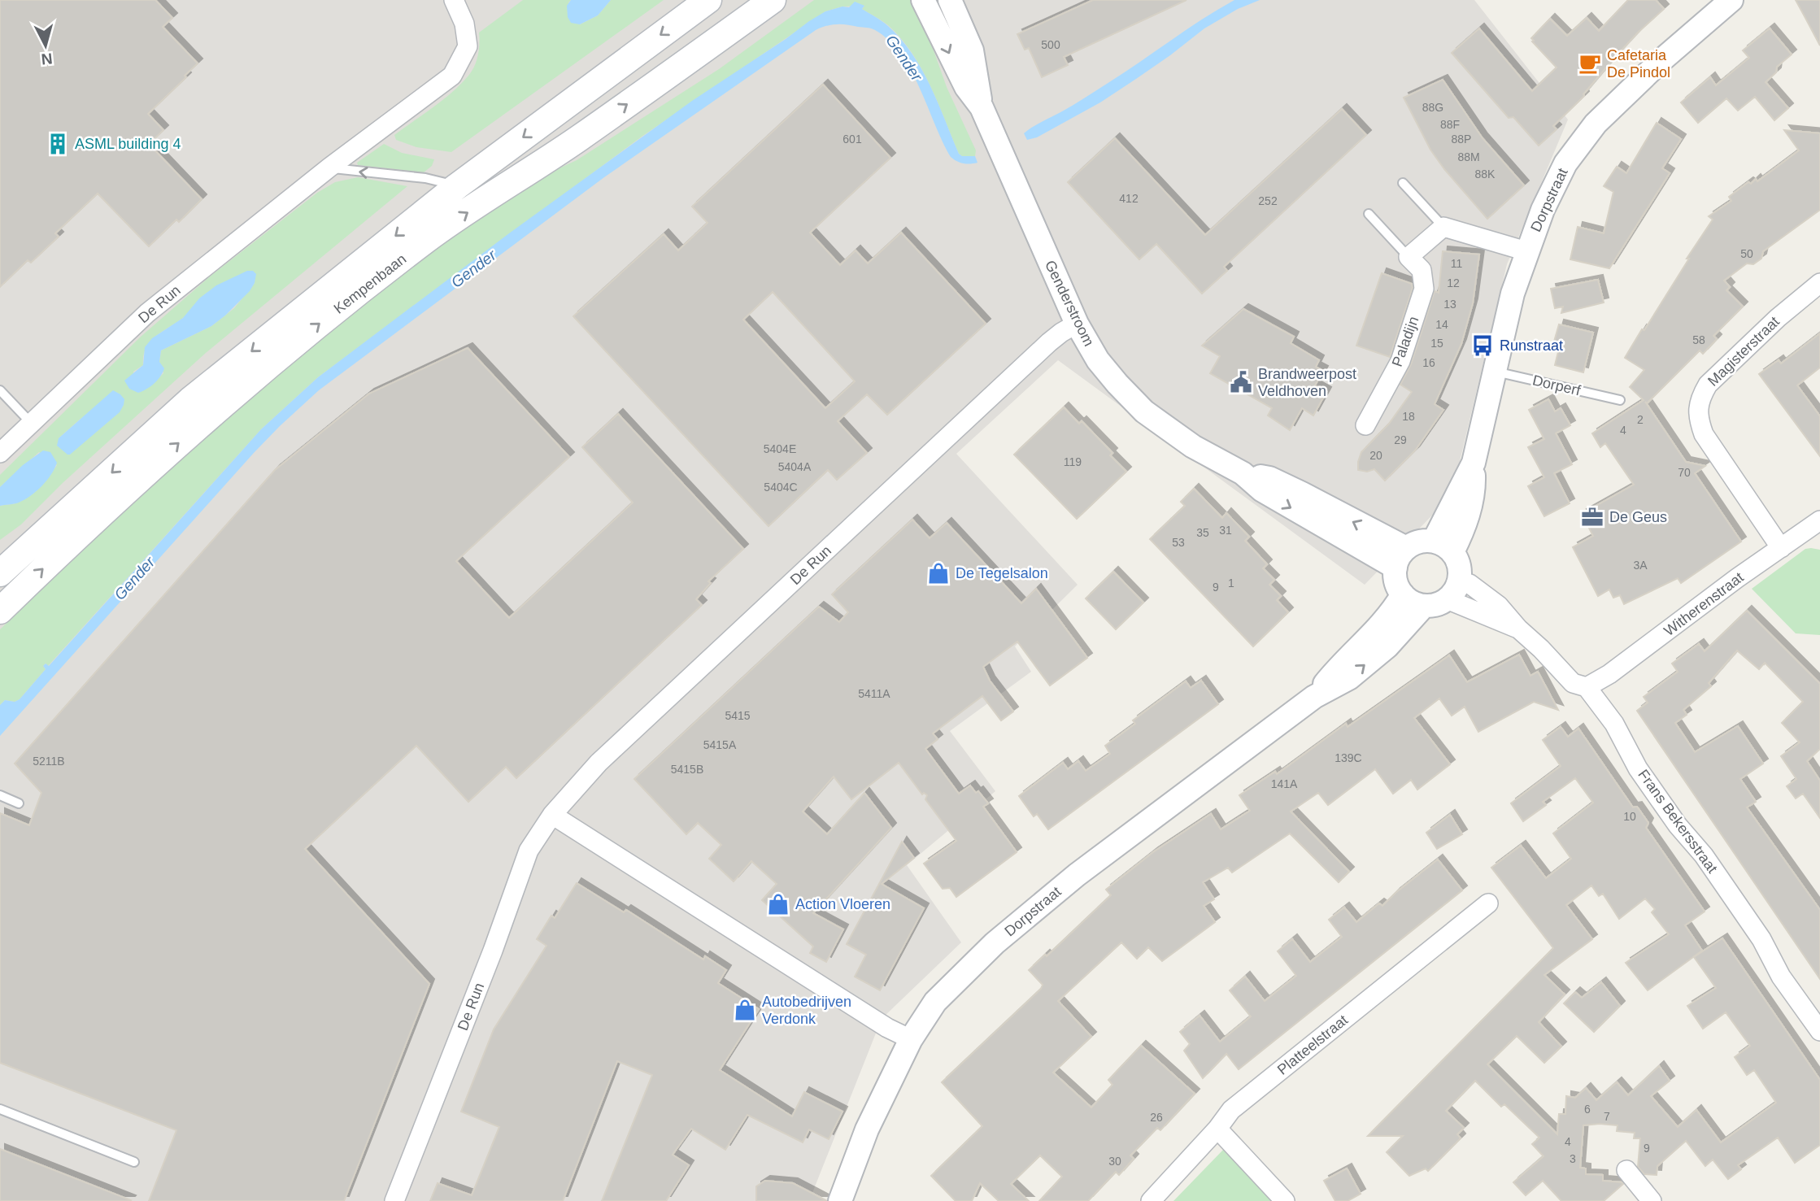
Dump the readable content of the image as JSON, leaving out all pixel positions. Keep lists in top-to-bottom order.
{
  "streets": {
    "main road": ["Kempenbaan"],
    "street": [
      "Dorpstraat",
      "Genderstroom",
      "De Run",
      "Paladijn",
      "Magisterstraat",
      "Witherenstraat",
      "Frans Bekersstraat",
      "Platteelstraat"
    ],
    "lane": ["Dorperf"]
  },
  "crossings": [
    ["Dorpstraat", "Genderstroom"],
    ["Dorpstraat", "Dorperf"],
    ["Dorpstraat", "Frans Bekersstraat"],
    ["Genderstroom", "De Run"],
    ["Genderstroom", "Frans Bekersstraat"],
    ["Magisterstraat", "Witherenstraat"],
    ["Witherenstraat", "Frans Bekersstraat"]
  ],
  "water": ["Gender"],
  "places": {
    "cafe": ["Cafetaria De Pindol"],
    "building": ["ASML building 4"],
    "bus stop": ["Runstraat"],
    "public building": ["Brandweerpost Veldhoven"],
    "office": ["De Geus"],
    "shop": ["De Tegelsalon", "Action Vloeren", "Autobedrijven Verdonk"]
  },
  "house_numbers": [
    "500",
    "88G",
    "88F",
    "601",
    "88P",
    "88M",
    "88K",
    "412",
    "252",
    "50",
    "11",
    "12",
    "13",
    "14",
    "58",
    "15",
    "16",
    "18",
    "2",
    "4",
    "29",
    "5404E",
    "20",
    "119",
    "5404A",
    "70",
    "5404C",
    "31",
    "35",
    "53",
    "3A",
    "1",
    "9",
    "5411A",
    "5415",
    "5415A",
    "139C",
    "5211B",
    "5415B",
    "141A",
    "10",
    "6",
    "7",
    "26",
    "4",
    "9",
    "3",
    "30"
  ],
  "north": "bottom"
}
